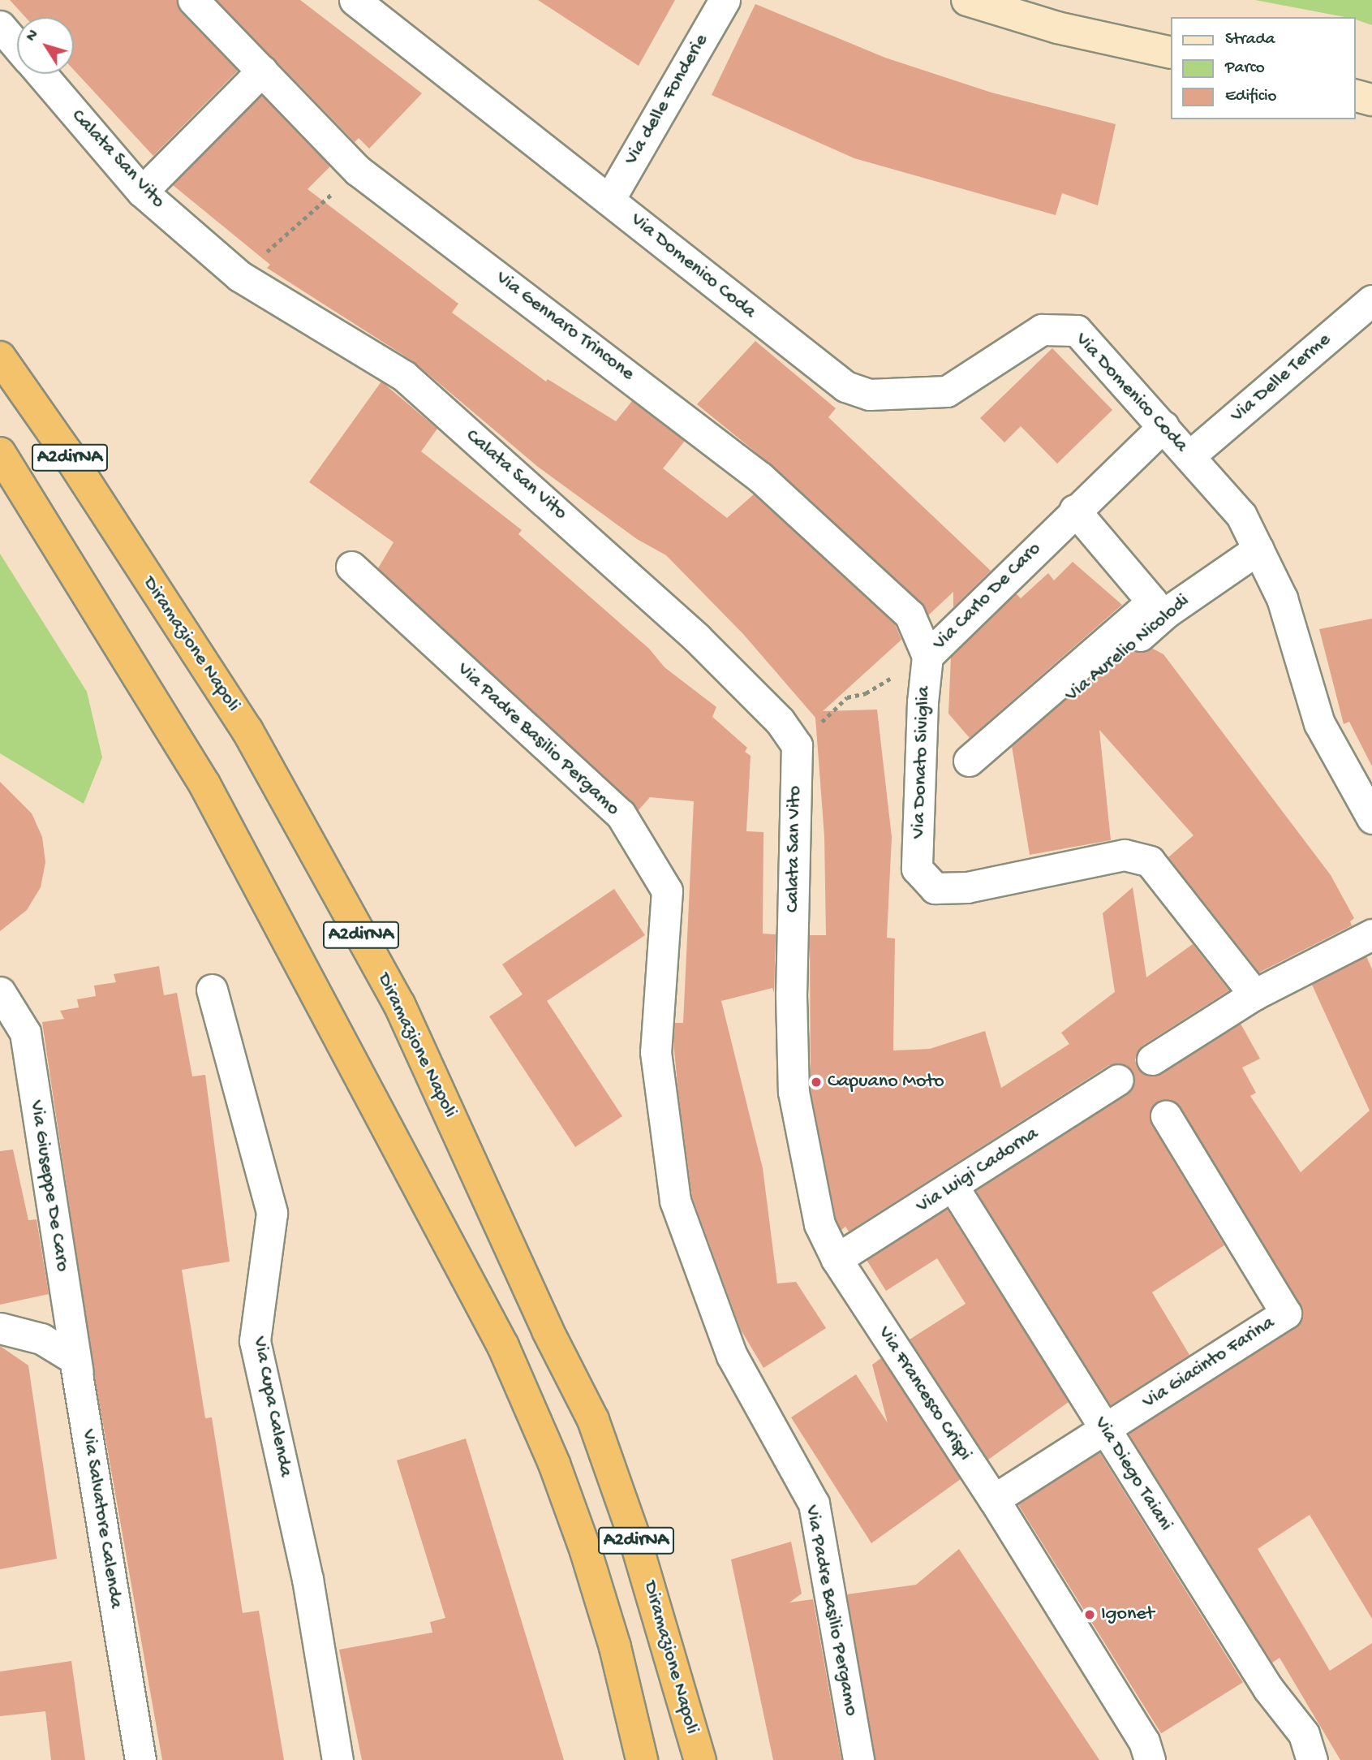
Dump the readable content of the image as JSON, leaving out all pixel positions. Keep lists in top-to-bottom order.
{
  "streets": {
    "highway": ["A2dirNA", "Diramazione Napoli"],
    "street": [
      "Via delle Fonderie",
      "Calata San Vito",
      "Via Domenico Coda",
      "Via Gennaro Trincone",
      "Via Delle Terme",
      "Via Carlo De Caro",
      "Via Aurelio Nicolodi",
      "Via Padre Basilio Pergamo",
      "Via Donato Siviglia",
      "Via Luigi Cadorna",
      "Via Giuseppe De Caro",
      "Via Giacinto Farina",
      "Via Francesco Crispi",
      "Via Cupa Calenda",
      "Via Diego Taiani",
      "Via Salvatore Calenda"
    ]
  },
  "crossings": [
    ["Via delle Fonderie", "Via Domenico Coda"],
    ["Calata San Vito", "Via Carlo De Caro"],
    ["Calata San Vito", "Via Francesco Crispi"],
    ["Via Domenico Coda", "Via Delle Terme"],
    ["Via Domenico Coda", "Via Carlo De Caro"],
    ["Via Domenico Coda", "Via Aurelio Nicolodi"],
    ["Via Gennaro Trincone", "Via Carlo De Caro"],
    ["Via Gennaro Trincone", "Via Donato Siviglia"],
    ["Via Carlo De Caro", "Via Donato Siviglia"],
    ["Via Luigi Cadorna", "Via Francesco Crispi"],
    ["Via Luigi Cadorna", "Via Diego Taiani"],
    ["Via Giuseppe De Caro", "Via Salvatore Calenda"],
    ["Via Giacinto Farina", "Via Francesco Crispi"],
    ["Via Giacinto Farina", "Via Diego Taiani"]
  ],
  "places": ["Capuano Moto", "Igonet"],
  "legend": ["Strada", "Parco", "Edificio"],
  "north": "top left"
}
